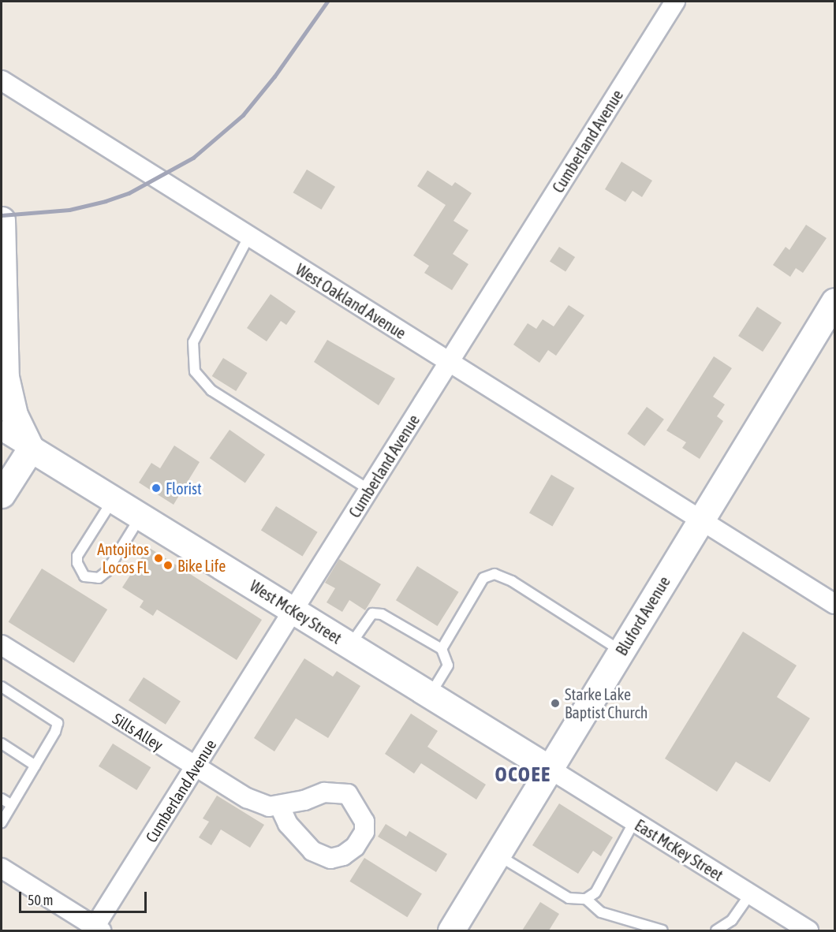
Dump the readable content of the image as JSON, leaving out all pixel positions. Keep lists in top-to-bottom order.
{
  "streets": {
    "street": [
      "Cumberland Avenue",
      "West Oakland Avenue",
      "West McKey Street",
      "Bluford Avenue",
      "Sills Alley",
      "East McKey Street"
    ]
  },
  "crossings": [
    ["Cumberland Avenue", "West Oakland Avenue"],
    ["Cumberland Avenue", "West McKey Street"],
    ["Cumberland Avenue", "Sills Alley"],
    ["West Oakland Avenue", "Bluford Avenue"],
    ["West McKey Street", "Bluford Avenue"],
    ["West McKey Street", "East McKey Street"],
    ["Bluford Avenue", "East McKey Street"]
  ],
  "districts": ["OCOEE"],
  "places": [
    "Florist",
    "Antojitos Locos FL",
    "Bike Life",
    "Starke Lake Baptist Church"
  ],
  "scale_bar": "50 m"
}
